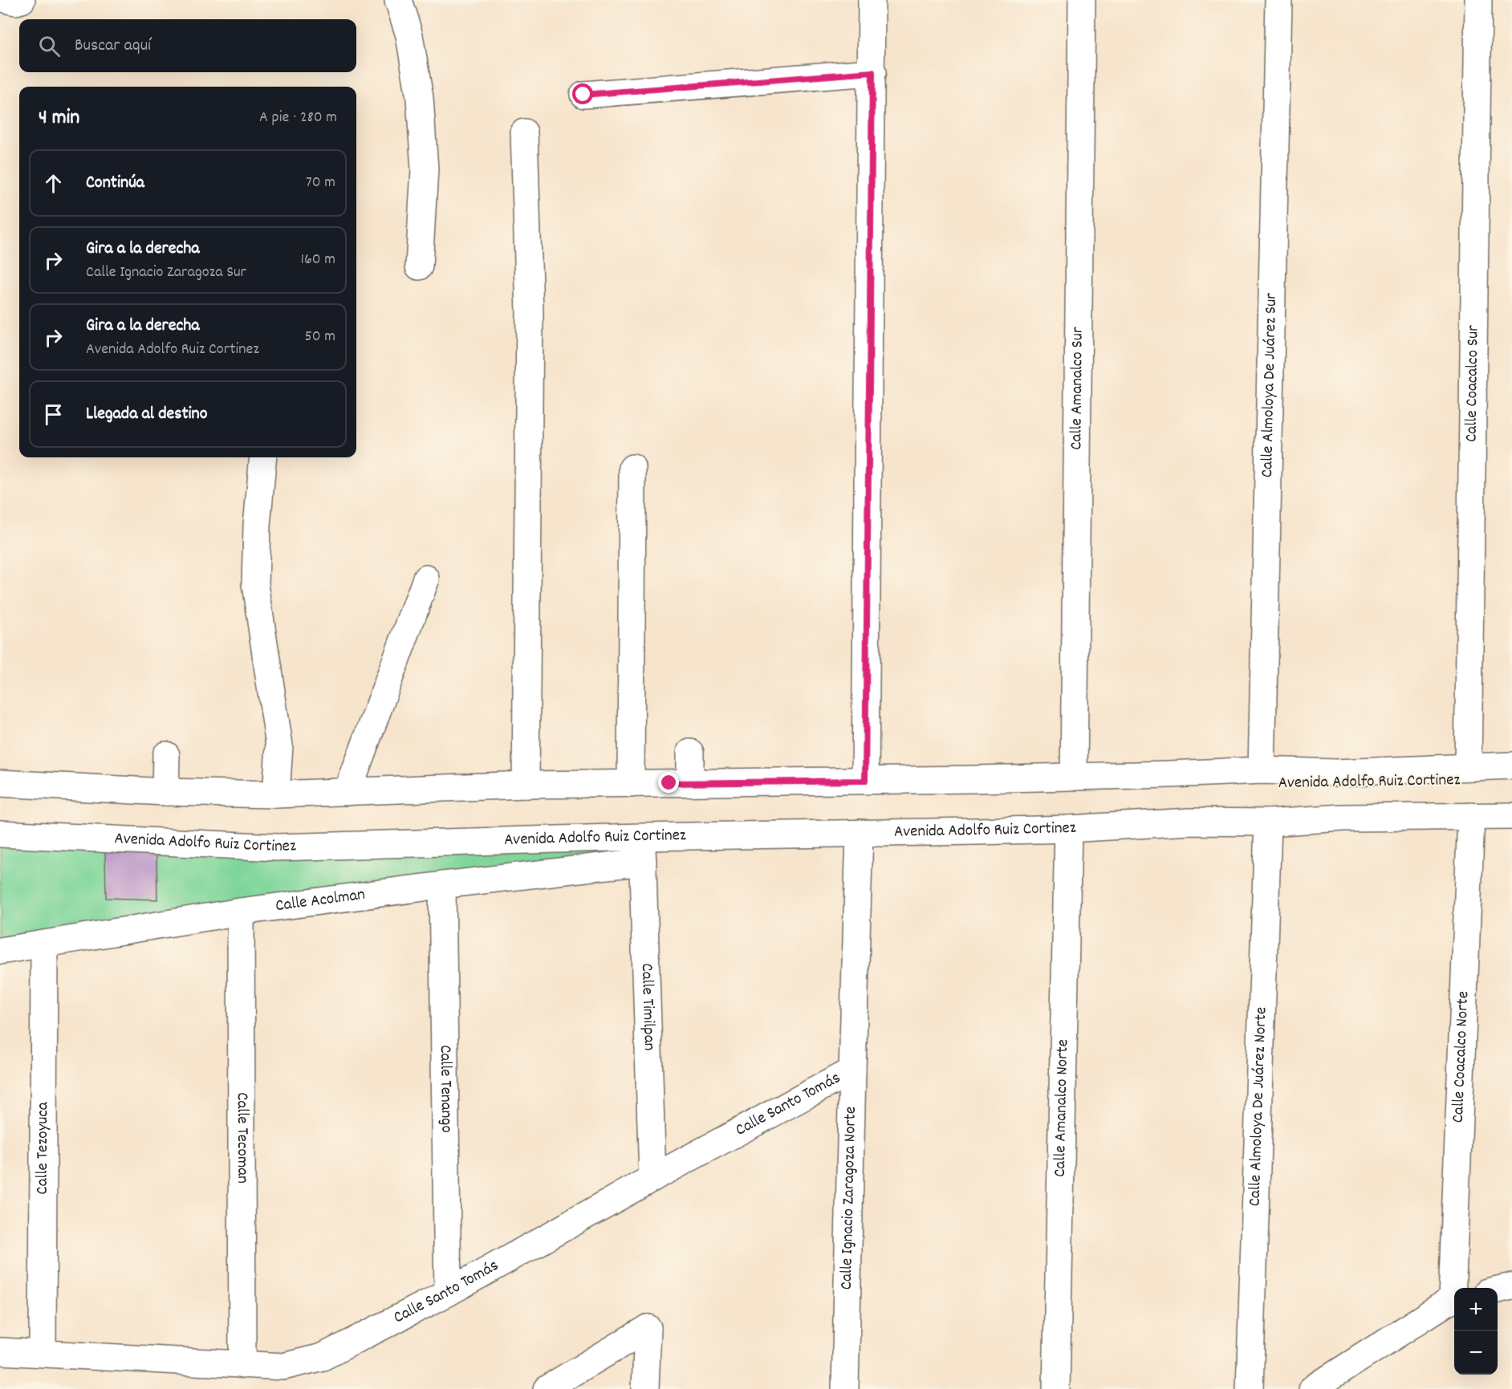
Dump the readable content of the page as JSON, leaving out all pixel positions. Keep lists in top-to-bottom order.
{
  "streets": {
    "street": [
      "Calle Coacalco Sur",
      "Calle Almoloya De Juárez Sur",
      "Calle Amanalco Sur",
      "Avenida Adolfo Ruiz Cortinez",
      "Calle Acolman",
      "Calle Timilpan",
      "Calle Coacalco Norte",
      "Calle Tenango",
      "Calle Santo Tomás",
      "Calle Almoloya De Juárez Norte",
      "Calle Amanalco Norte",
      "Calle Tecoman",
      "Calle Tezoyuca",
      "Calle Ignacio Zaragoza Norte"
    ]
  },
  "crossings": [
    ["Calle Coacalco Sur", "Avenida Adolfo Ruiz Cortinez"],
    ["Calle Almoloya De Juárez Sur", "Avenida Adolfo Ruiz Cortinez"],
    ["Calle Almoloya De Juárez Sur", "Calle Almoloya De Juárez Norte"],
    ["Calle Amanalco Sur", "Avenida Adolfo Ruiz Cortinez"],
    ["Avenida Adolfo Ruiz Cortinez", "Calle Acolman"],
    ["Avenida Adolfo Ruiz Cortinez", "Calle Timilpan"],
    ["Avenida Adolfo Ruiz Cortinez", "Calle Coacalco Norte"],
    ["Avenida Adolfo Ruiz Cortinez", "Calle Almoloya De Juárez Norte"],
    ["Avenida Adolfo Ruiz Cortinez", "Calle Amanalco Norte"],
    ["Avenida Adolfo Ruiz Cortinez", "Calle Ignacio Zaragoza Norte"],
    ["Calle Acolman", "Calle Timilpan"],
    ["Calle Acolman", "Calle Tenango"],
    ["Calle Acolman", "Calle Tecoman"],
    ["Calle Acolman", "Calle Tezoyuca"],
    ["Calle Timilpan", "Calle Santo Tomás"],
    ["Calle Tenango", "Calle Santo Tomás"],
    ["Calle Santo Tomás", "Calle Tecoman"],
    ["Calle Santo Tomás", "Calle Tezoyuca"],
    ["Calle Santo Tomás", "Calle Ignacio Zaragoza Norte"]
  ],
  "page": {
    "search": "Buscar aquí",
    "heading": ["4 min", "A pie · 280 m"],
    "list": [
      ["Continúa", "70 m"],
      ["Gira a la derecha", "Calle Ignacio Zaragoza Sur", "160 m"],
      ["Gira a la derecha", "Avenida Adolfo Ruiz Cortinez", "50 m"],
      "Llegada al destino"
    ],
    "map_buttons": ["+", "−"]
  }
}
